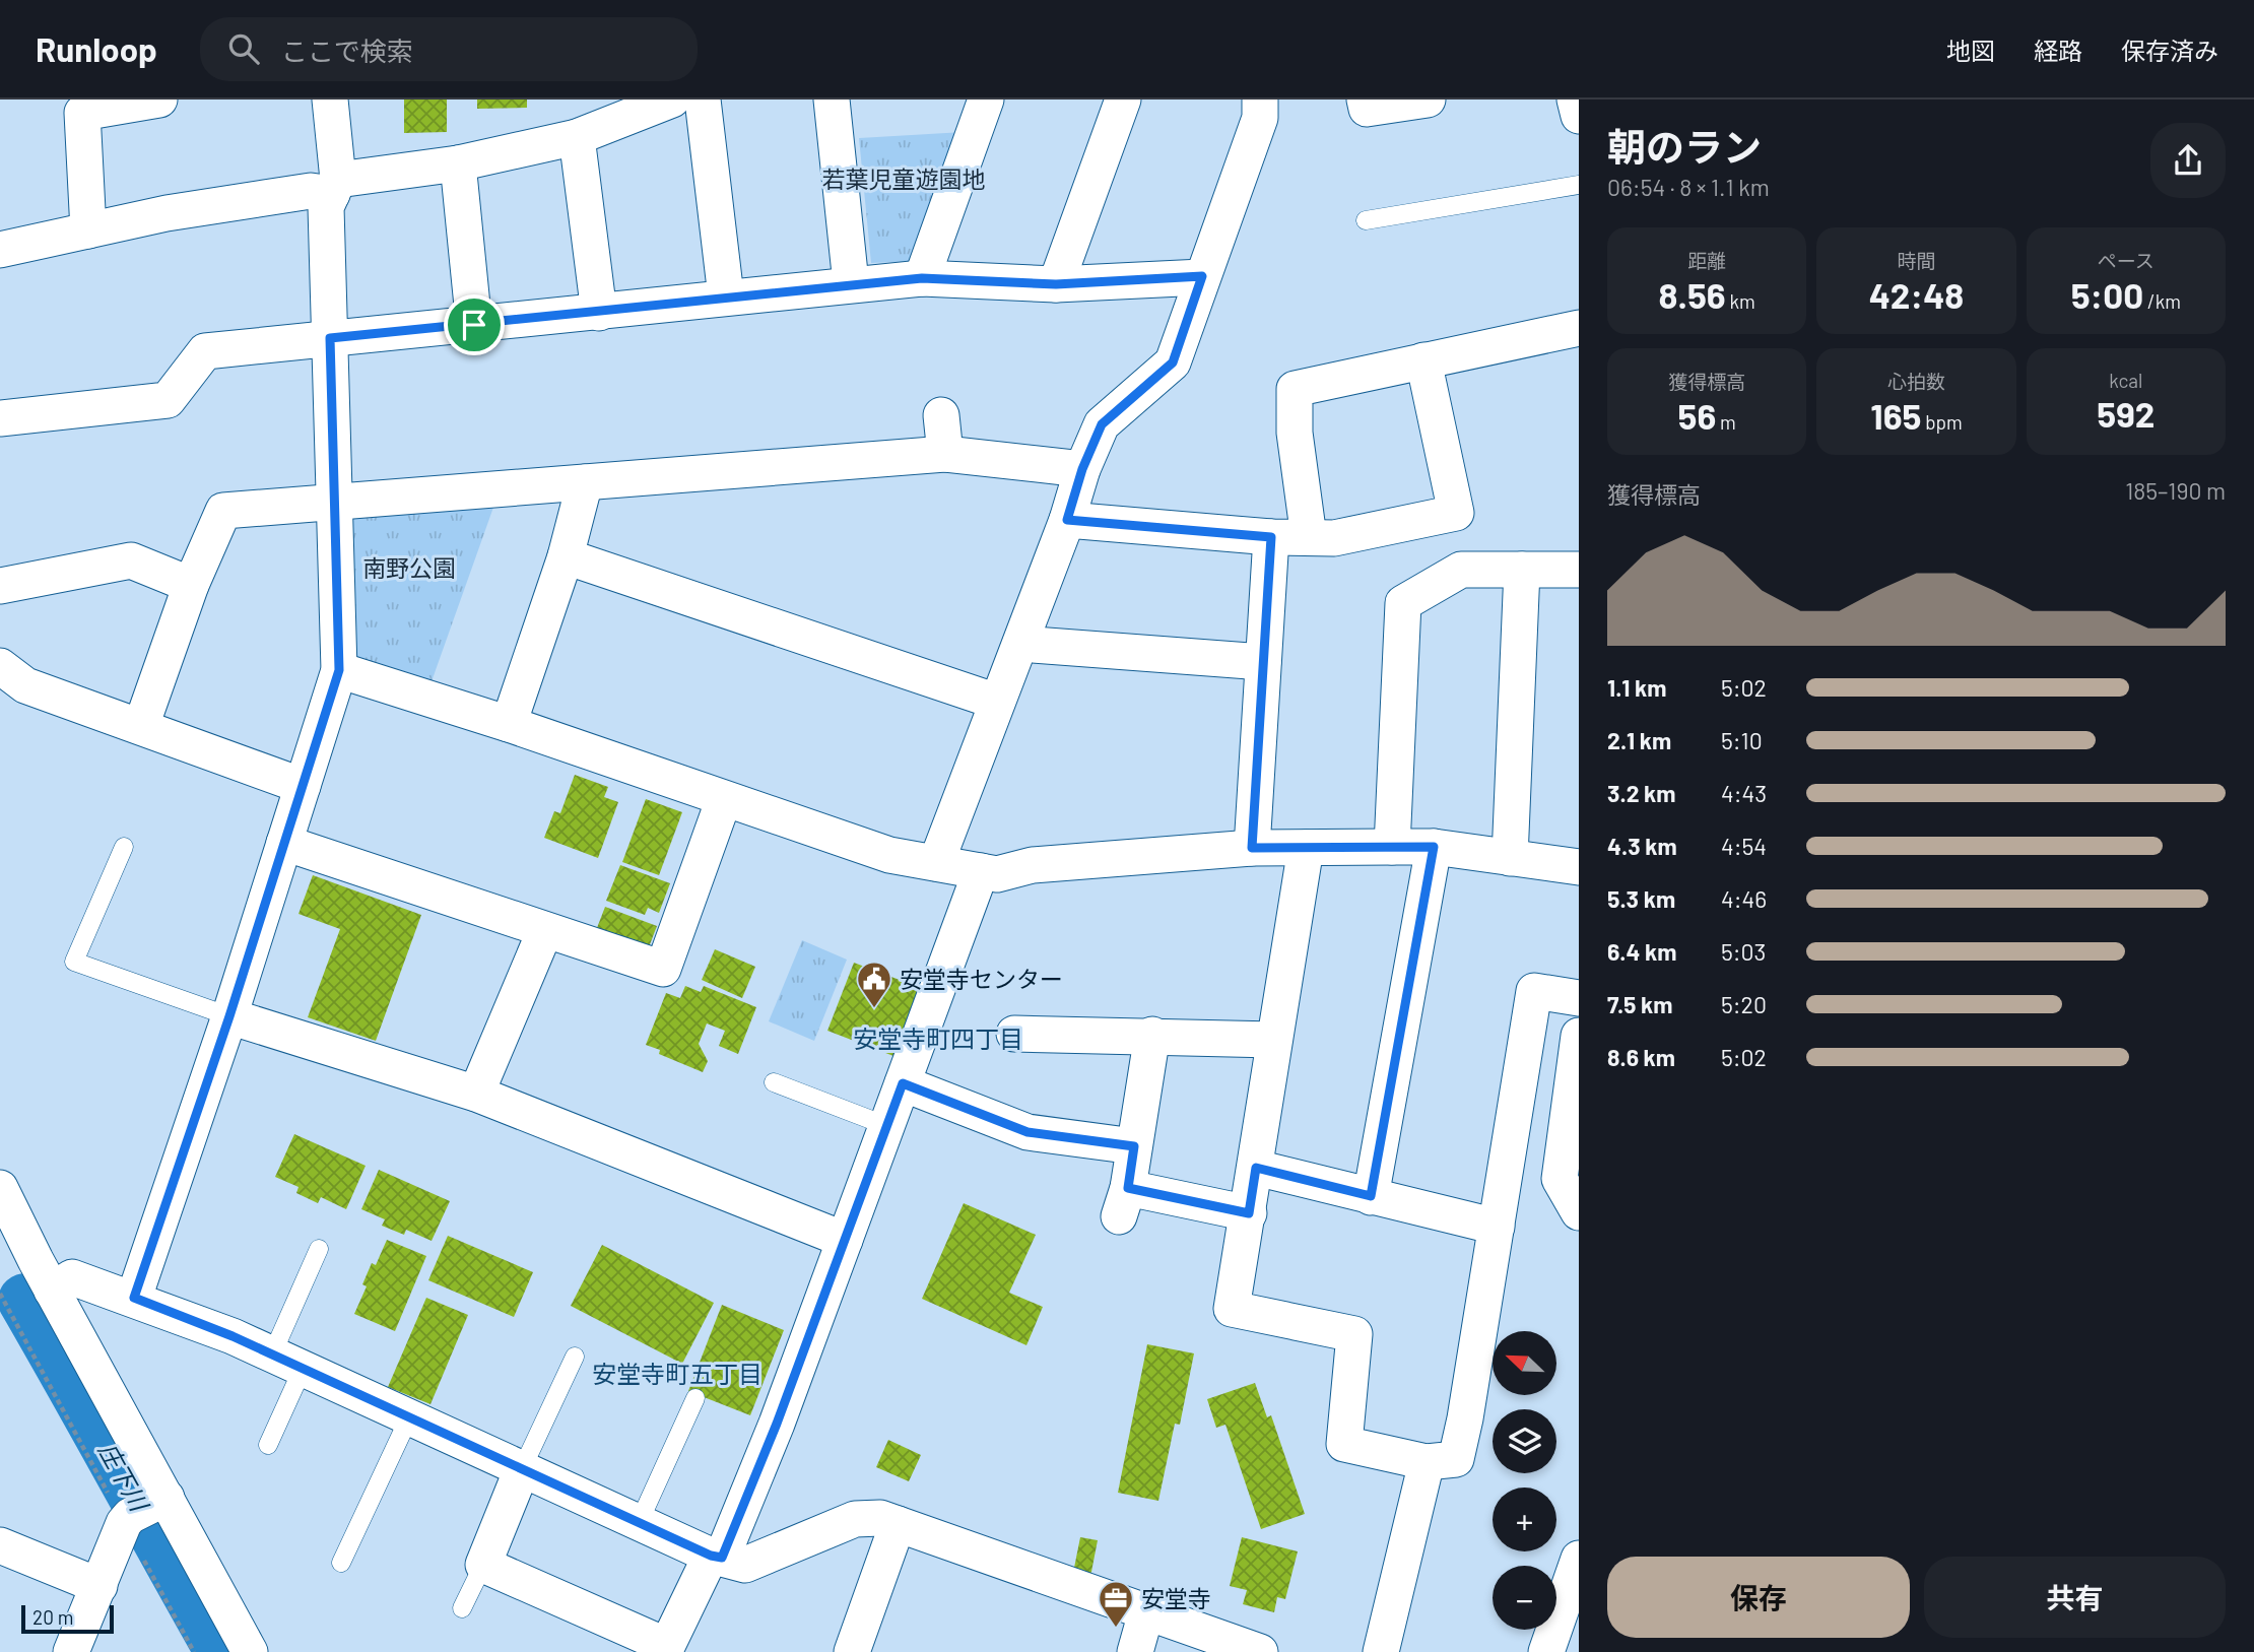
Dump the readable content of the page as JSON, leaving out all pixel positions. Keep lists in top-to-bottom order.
{
  "districts": ["安堂寺町四丁目", "安堂寺町五丁目"],
  "water": ["庄下川"],
  "parks": ["若葉児童遊園地", "南野公園"],
  "places": {
    "public building": ["安堂寺センター"],
    "office": ["安堂寺"]
  },
  "scale_bar": "20 m",
  "north": "top left",
  "page": {
    "header": "Runloop",
    "search": "ここで検索",
    "nav": ["地図", "経路", "保存済み"],
    "heading": ["朝のラン", "06:54 · 8 × 1.1 km"],
    "stats": [
      ["距離", "8.56 km"],
      ["時間", "42:48"],
      ["ペース", "5:00 /km"],
      ["獲得標高", "56 m"],
      ["心拍数", "165 bpm"],
      ["kcal", "592"]
    ],
    "chart": ["獲得標高", "185–190 m"],
    "list": [
      {
        "name": "1.1 km",
        "note": "5:02"
      },
      {
        "name": "2.1 km",
        "note": "5:10"
      },
      {
        "name": "3.2 km",
        "note": "4:43"
      },
      {
        "name": "4.3 km",
        "note": "4:54"
      },
      {
        "name": "5.3 km",
        "note": "4:46"
      },
      {
        "name": "6.4 km",
        "note": "5:03"
      },
      {
        "name": "7.5 km",
        "note": "5:20"
      },
      {
        "name": "8.6 km",
        "note": "5:02"
      }
    ],
    "map_buttons": ["+", "−"],
    "buttons": ["保存", "共有"],
    "scale": "20 m"
  }
}
